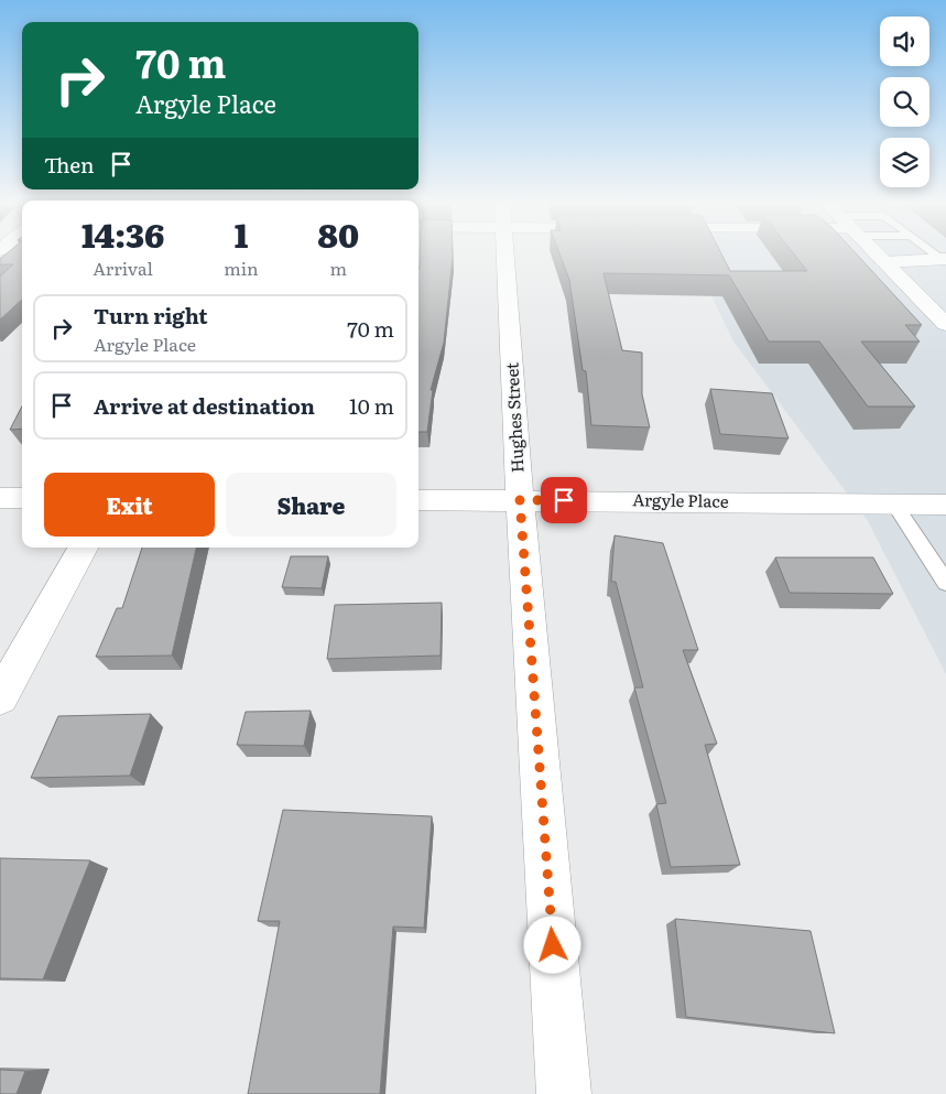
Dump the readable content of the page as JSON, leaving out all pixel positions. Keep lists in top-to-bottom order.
{
  "streets": {
    "street": ["Hughes Street", "Argyle Place"]
  },
  "crossings": [
    ["Hughes Street", "Argyle Place"]
  ],
  "page": {
    "turn": ["70 m", "Argyle Place"],
    "then": "Then",
    "eta": [
      "14:36",
      "Arrival",
      "1",
      "min",
      "80",
      "m"
    ],
    "list": [
      {
        "name": "Turn right",
        "note": "Argyle Place",
        "value": "70 m"
      },
      {
        "name": "Arrive at destination",
        "value": "10 m"
      }
    ],
    "buttons": ["Exit", "Share"]
  }
}
